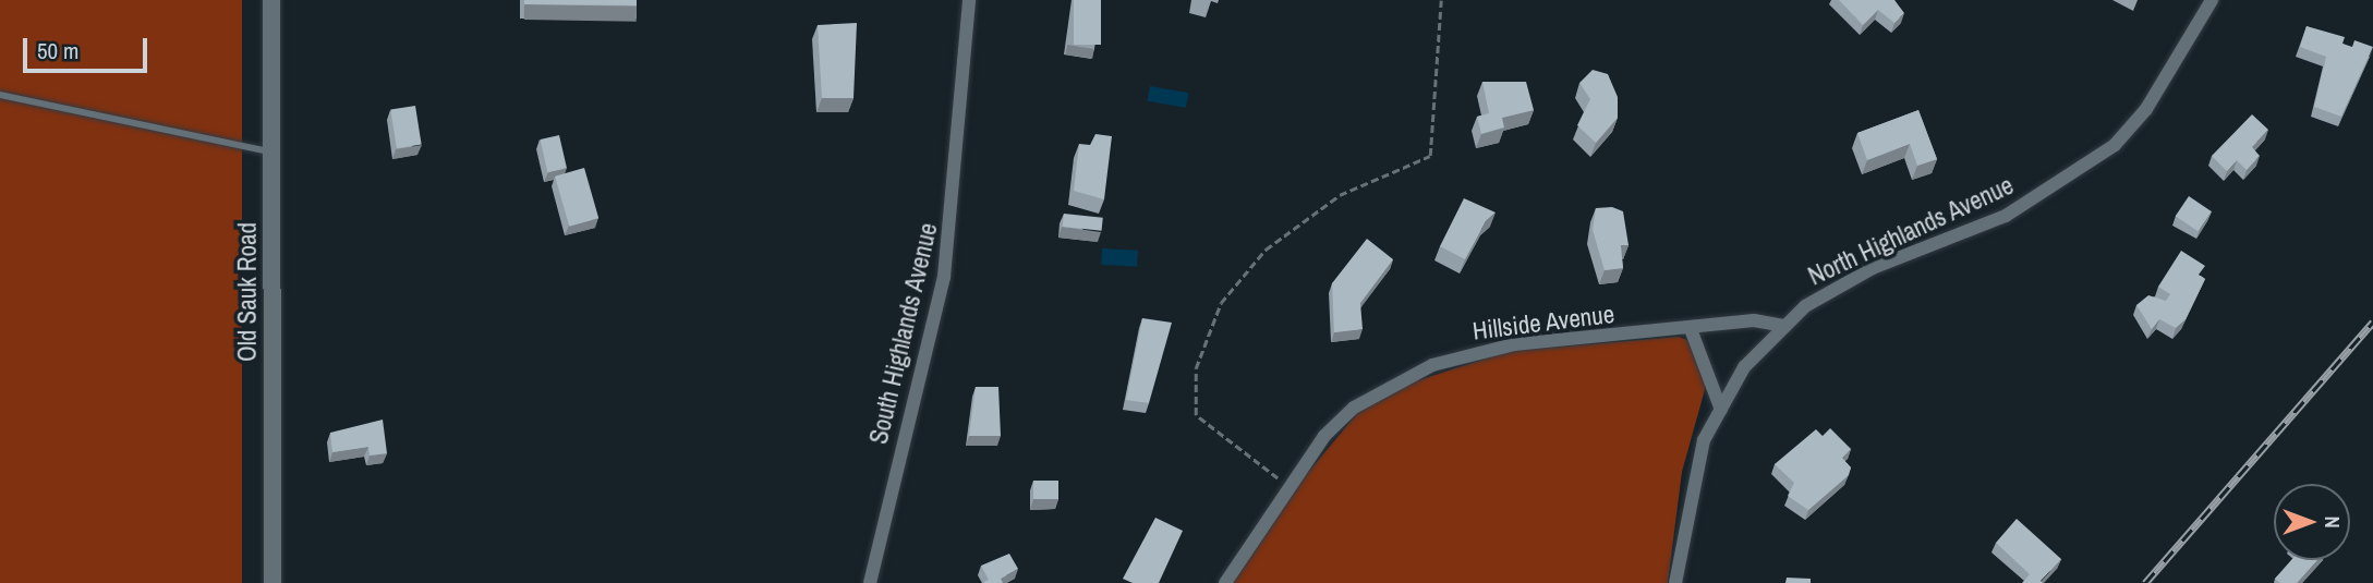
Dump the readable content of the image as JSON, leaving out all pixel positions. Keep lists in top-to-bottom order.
{
  "streets": {
    "street": [
      "North Highlands Avenue",
      "Old Sauk Road",
      "Hillside Avenue",
      "South Highlands Avenue"
    ]
  },
  "crossings": [
    ["North Highlands Avenue", "Hillside Avenue"]
  ],
  "scale_bar": "50 m",
  "north": "right"
}
